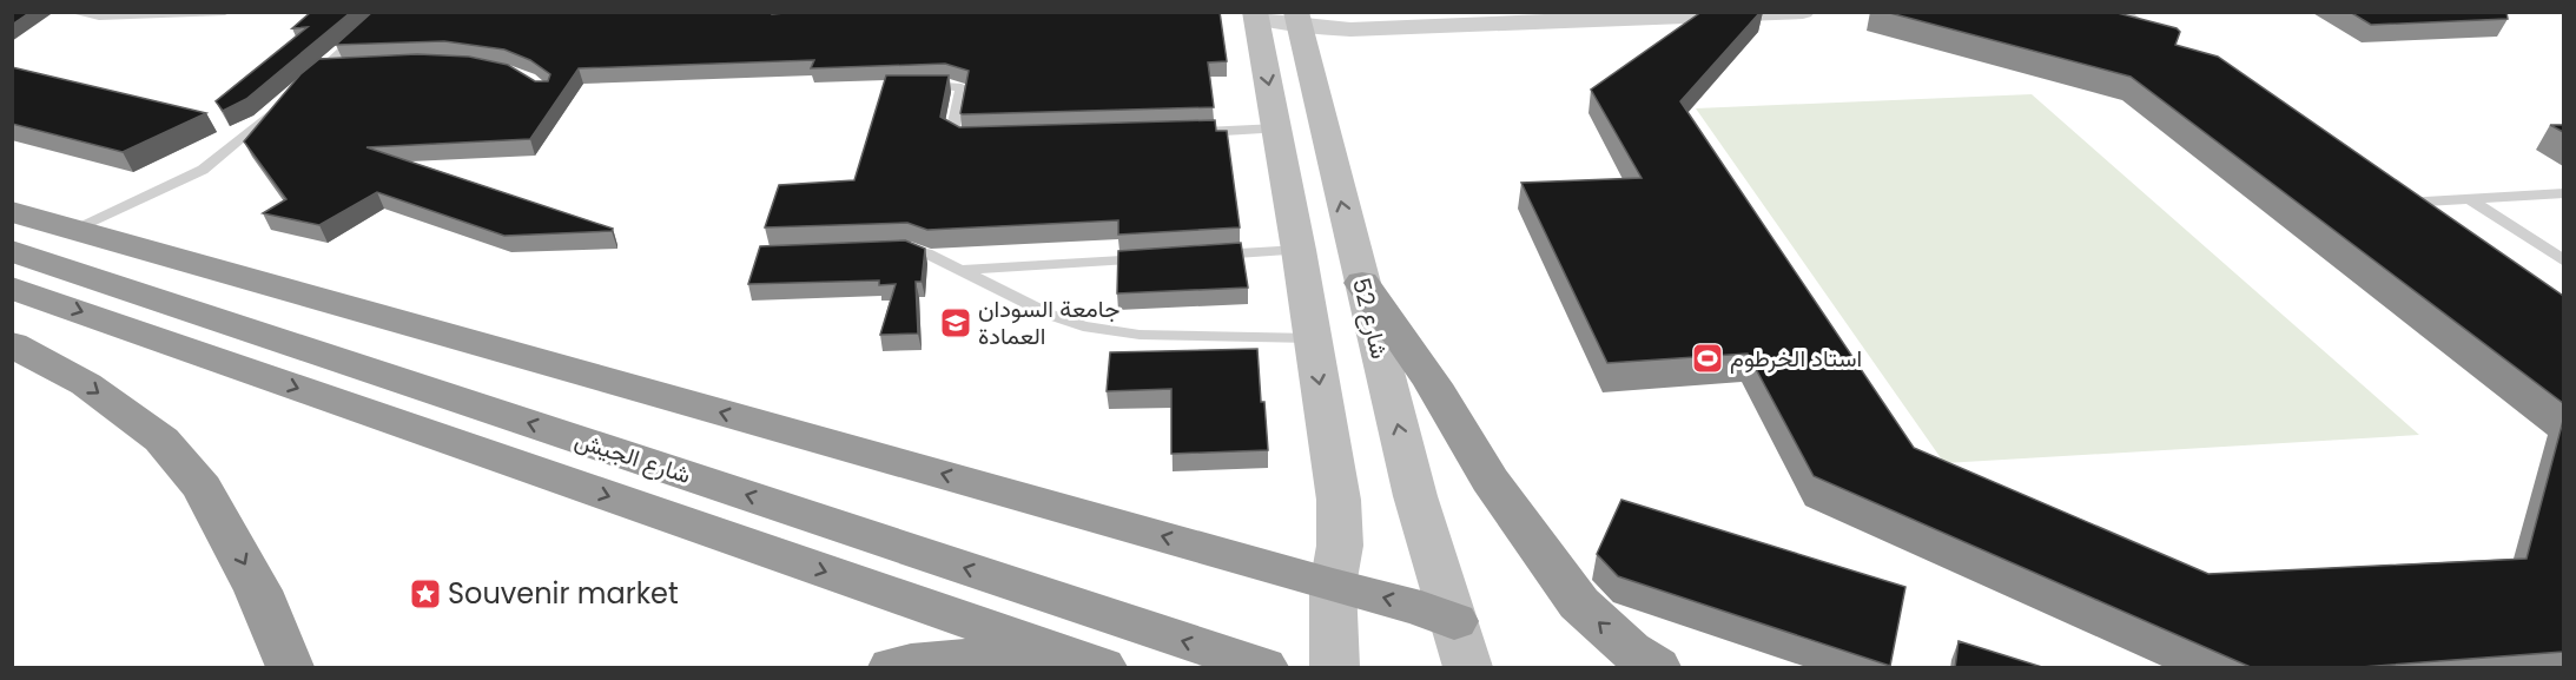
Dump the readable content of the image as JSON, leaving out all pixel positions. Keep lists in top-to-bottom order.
{
  "streets": {
    "highway": ["شارع الجيش"],
    "street": ["شارع 52"]
  },
  "places": {
    "school or university": ["جامعة السودان العمادة"],
    "sports": ["استاد الخرطوم"],
    "place": ["Souvenir market"]
  }
}
